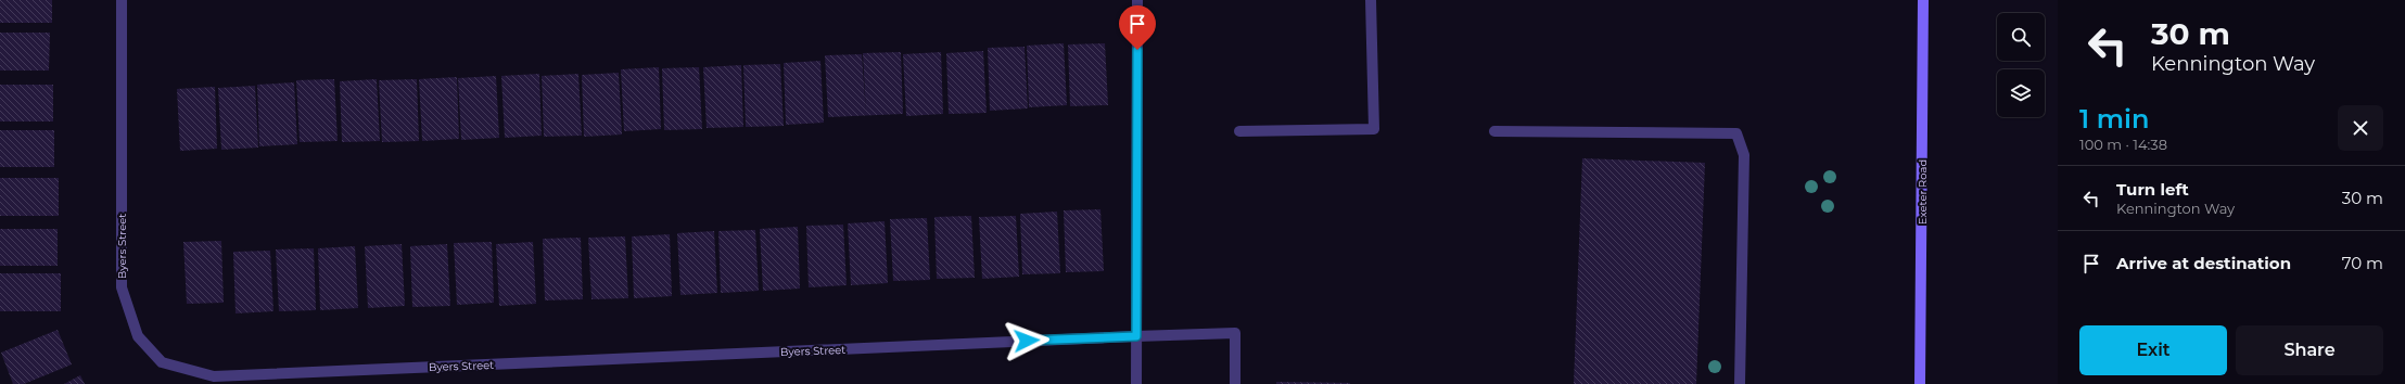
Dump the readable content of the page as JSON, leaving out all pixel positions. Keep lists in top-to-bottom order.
{
  "streets": {
    "main road": ["Exeter Road"],
    "street": ["Byers Street"]
  },
  "page": {
    "turn": ["30 m", "Kennington Way"],
    "heading": ["1 min", "100 m · 14:38"],
    "list": [
      {
        "name": "Turn left",
        "note": "Kennington Way",
        "value": "30 m"
      },
      {
        "name": "Arrive at destination",
        "value": "70 m"
      }
    ],
    "buttons": ["Exit", "Share"]
  }
}
